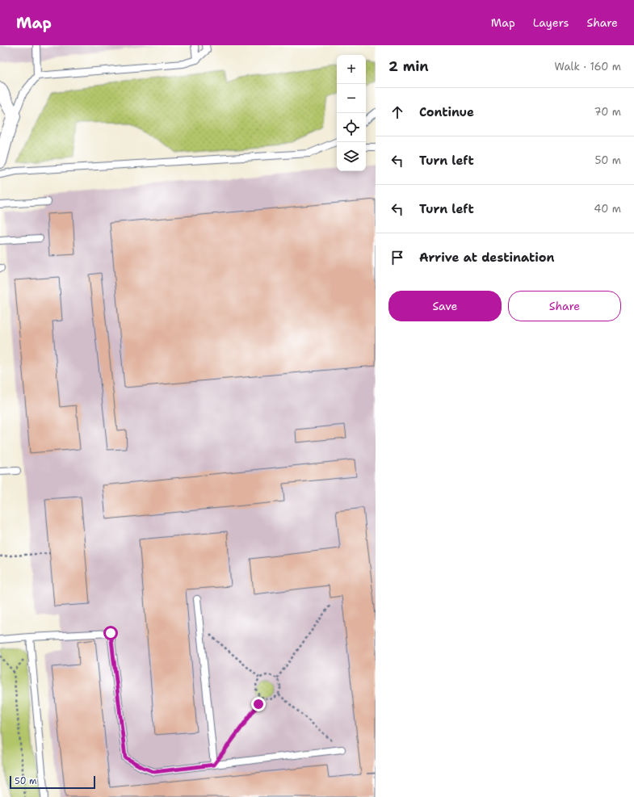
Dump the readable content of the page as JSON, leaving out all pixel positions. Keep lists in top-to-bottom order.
{
  "scale_bar": "50 m",
  "page": {
    "header": "Map",
    "nav": ["Map", "Layers", "Share"],
    "heading": ["2 min", "Walk · 160 m"],
    "map_buttons": ["+", "−"],
    "list": [
      ["Continue", "70 m"],
      ["Turn left", "50 m"],
      ["Turn left", "40 m"],
      "Arrive at destination"
    ],
    "buttons": ["Save", "Share"],
    "scale": "50 m"
  }
}
